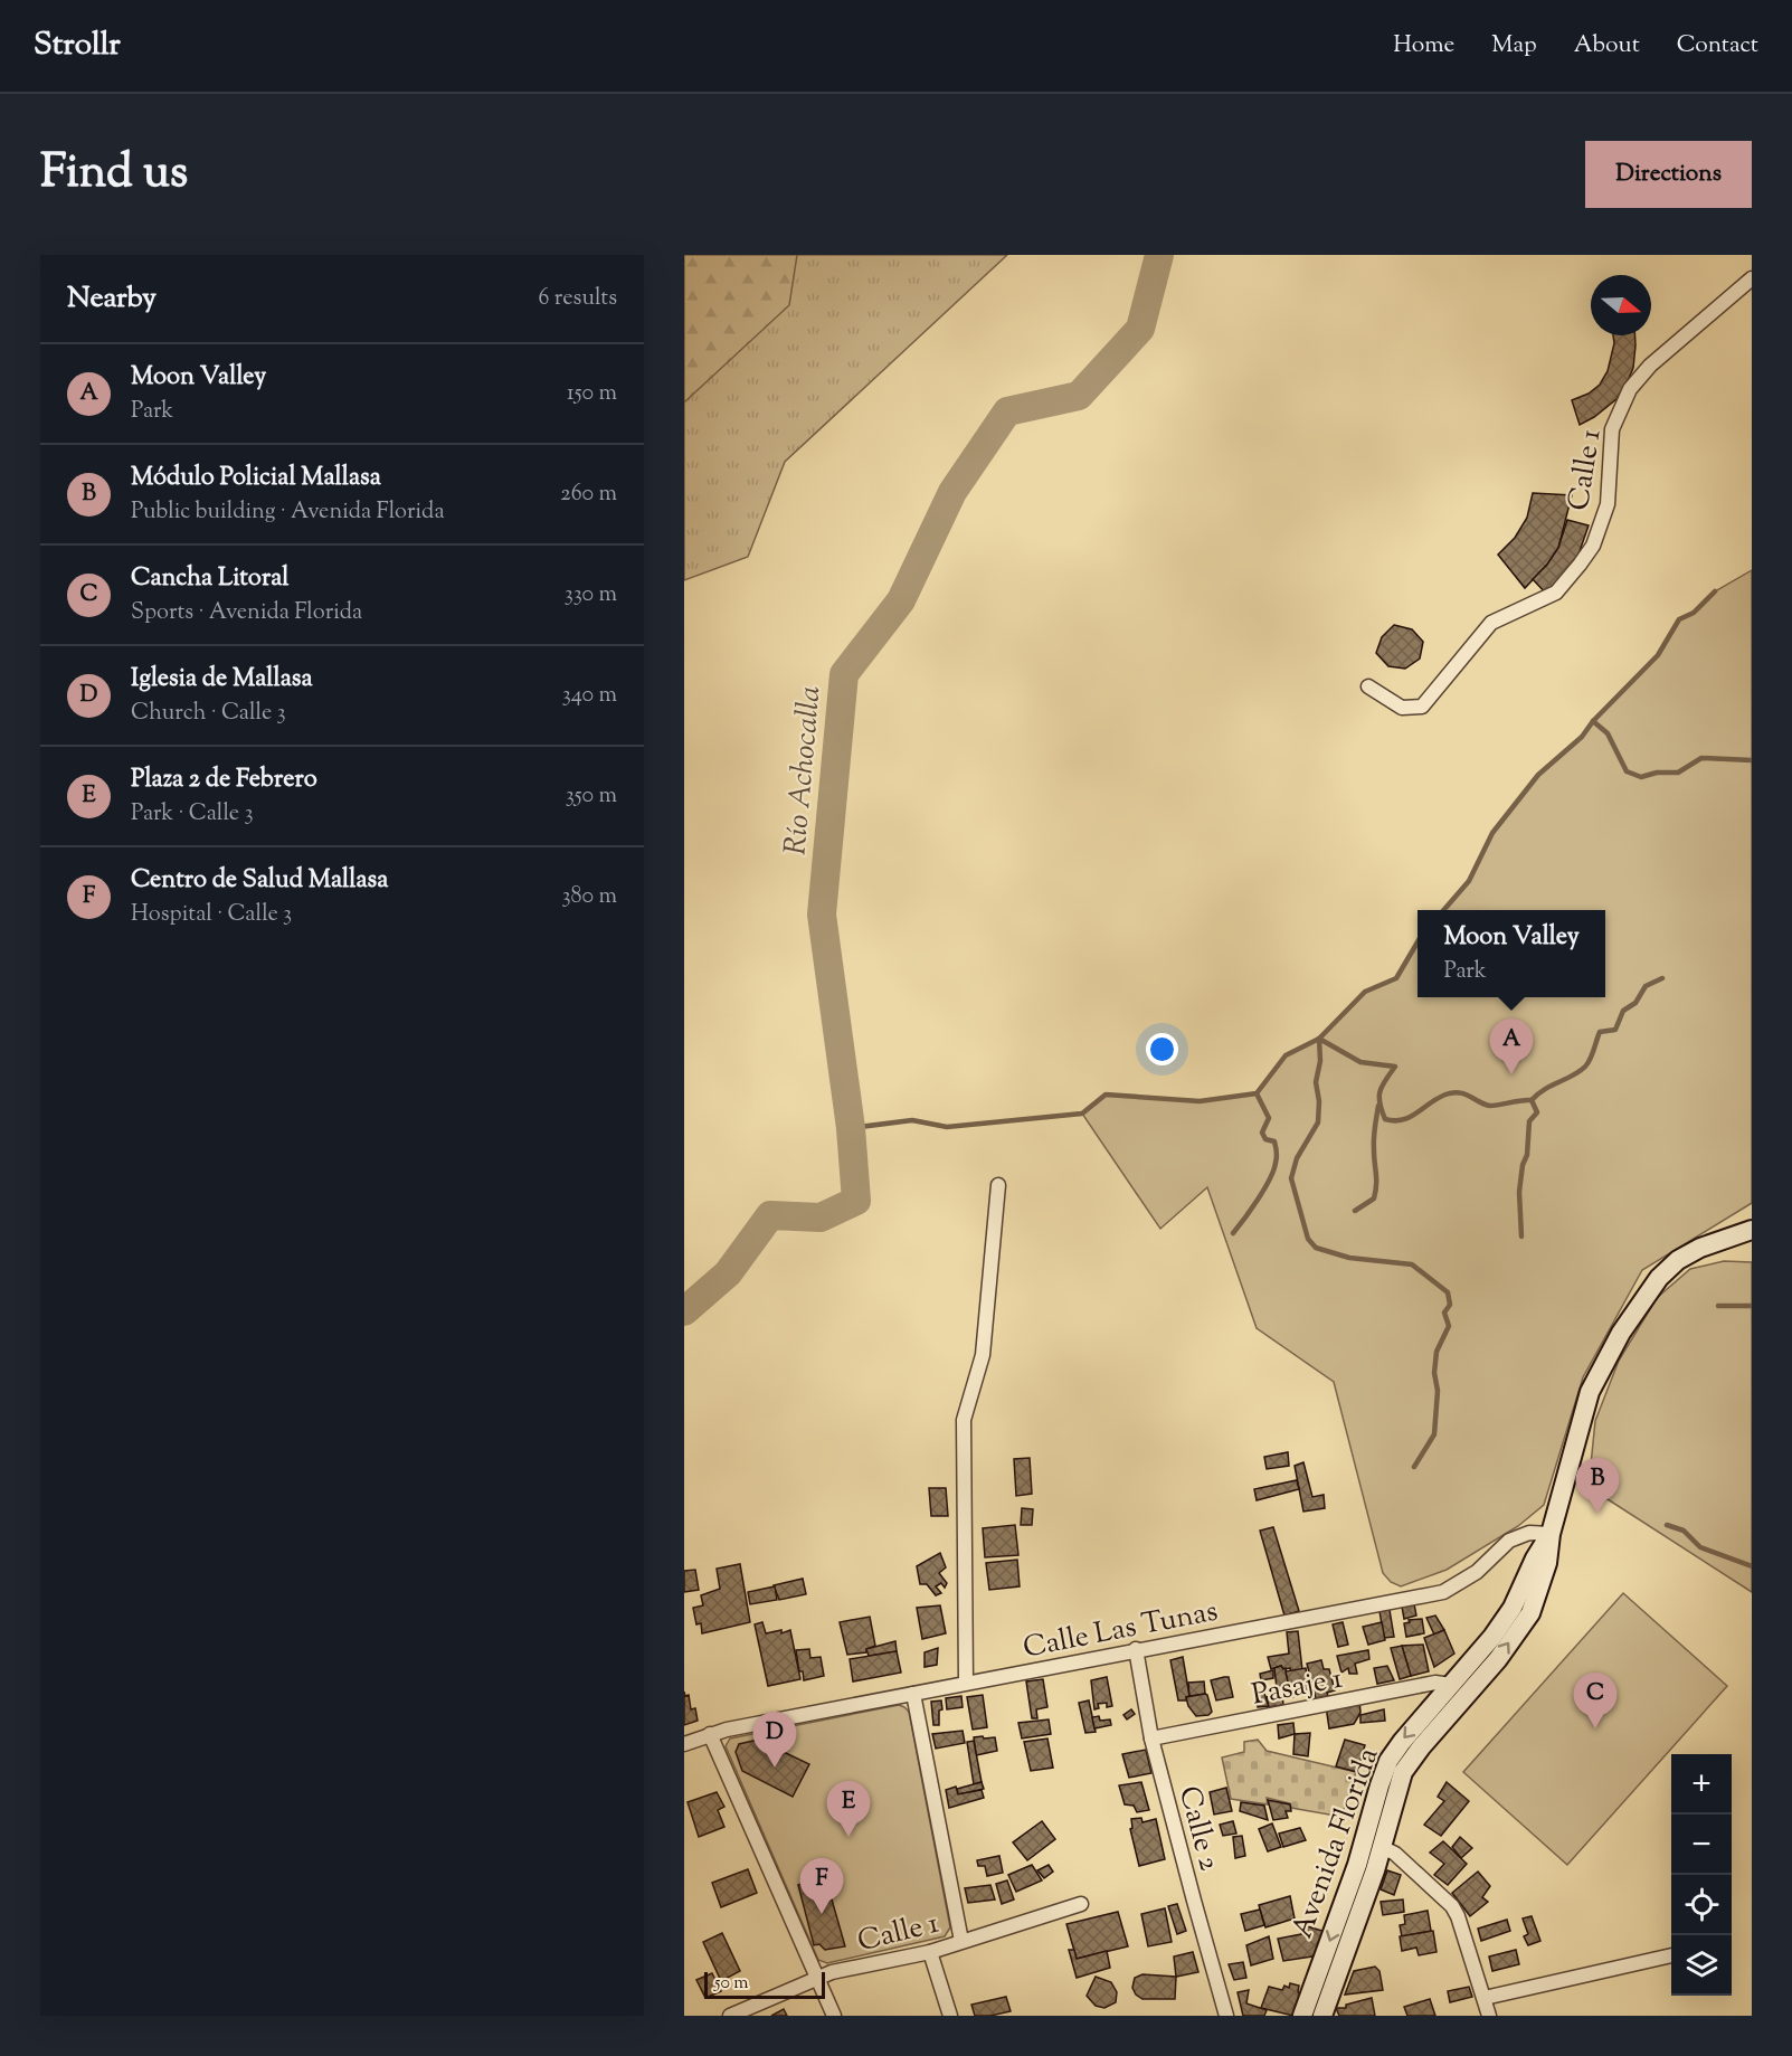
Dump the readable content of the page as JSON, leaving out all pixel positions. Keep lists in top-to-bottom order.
{
  "streets": {
    "main road": ["Avenida Florida"],
    "street": [
      "Calle 1",
      "Calle Las Tunas",
      "Pasaje 1",
      "Calle 2"
    ]
  },
  "crossings": [
    ["Calle Las Tunas", "Calle 2"],
    ["Calle Las Tunas", "Avenida Florida"],
    ["Pasaje 1", "Calle 2"],
    ["Pasaje 1", "Avenida Florida"]
  ],
  "water": ["Río Achocalla"],
  "scale_bar": "50 m",
  "north": "right",
  "page": {
    "header": "Strollr",
    "nav": [
      "Home",
      "Map",
      "About",
      "Contact"
    ],
    "title": "Find us",
    "buttons": "Directions",
    "heading": ["Nearby", "6 results"],
    "list": [
      {
        "mark": "A",
        "name": "Moon Valley",
        "note": "Park",
        "value": "150 m"
      },
      {
        "mark": "B",
        "name": "Módulo Policial Mallasa",
        "note": "Public building · Avenida Florida",
        "value": "260 m"
      },
      {
        "mark": "C",
        "name": "Cancha Litoral",
        "note": "Sports · Avenida Florida",
        "value": "330 m"
      },
      {
        "mark": "D",
        "name": "Iglesia de Mallasa",
        "note": "Church · Calle 3",
        "value": "340 m"
      },
      {
        "mark": "E",
        "name": "Plaza 2 de Febrero",
        "note": "Park · Calle 3",
        "value": "350 m"
      },
      {
        "mark": "F",
        "name": "Centro de Salud Mallasa",
        "note": "Hospital · Calle 3",
        "value": "380 m"
      }
    ],
    "popup": ["Moon Valley", "Park"],
    "pins": [
      "A",
      "B",
      "C",
      "D",
      "E",
      "F"
    ],
    "map_buttons": ["+", "−"],
    "scale": "50 m"
  }
}
